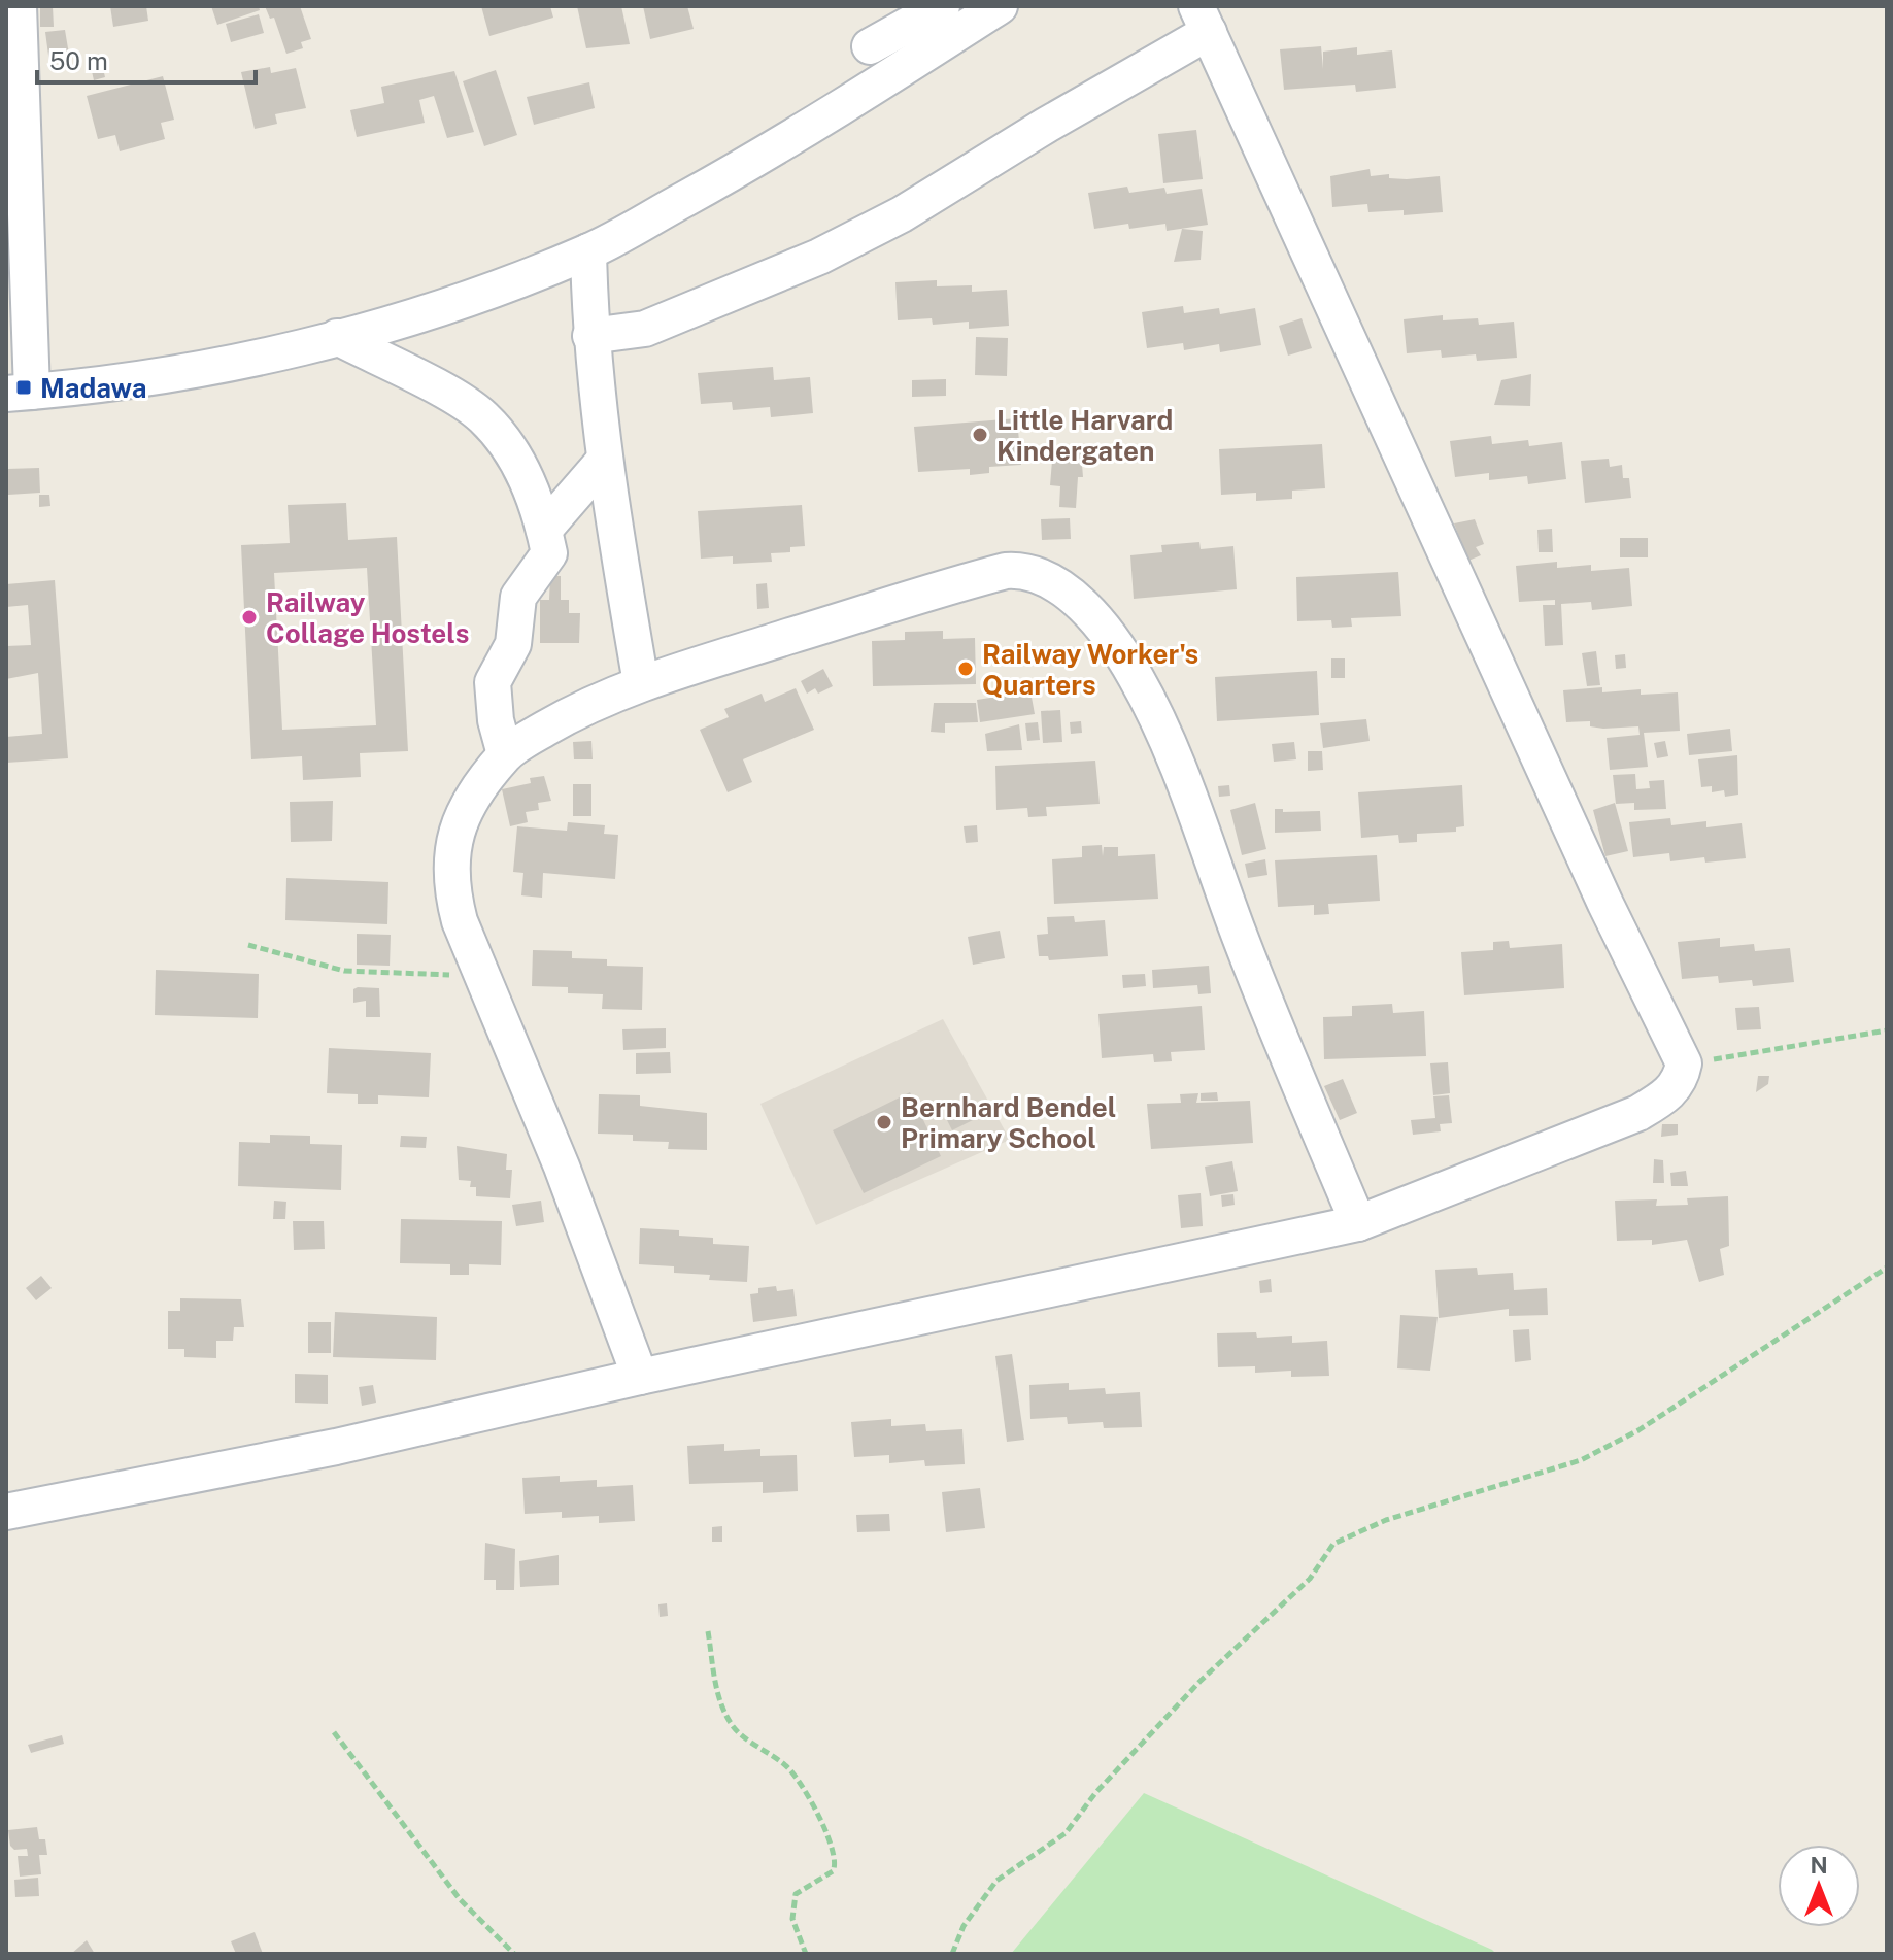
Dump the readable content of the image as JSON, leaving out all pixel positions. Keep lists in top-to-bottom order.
{
  "places": {
    "transit": ["Madawa"],
    "other": [
      "Little Harvard Kindergaten",
      "Railway Collage Hostels",
      "Railway Worker's Quarters",
      "Bernhard Bendel Primary School"
    ]
  },
  "scale_bar": "50 m",
  "north": "top"
}
